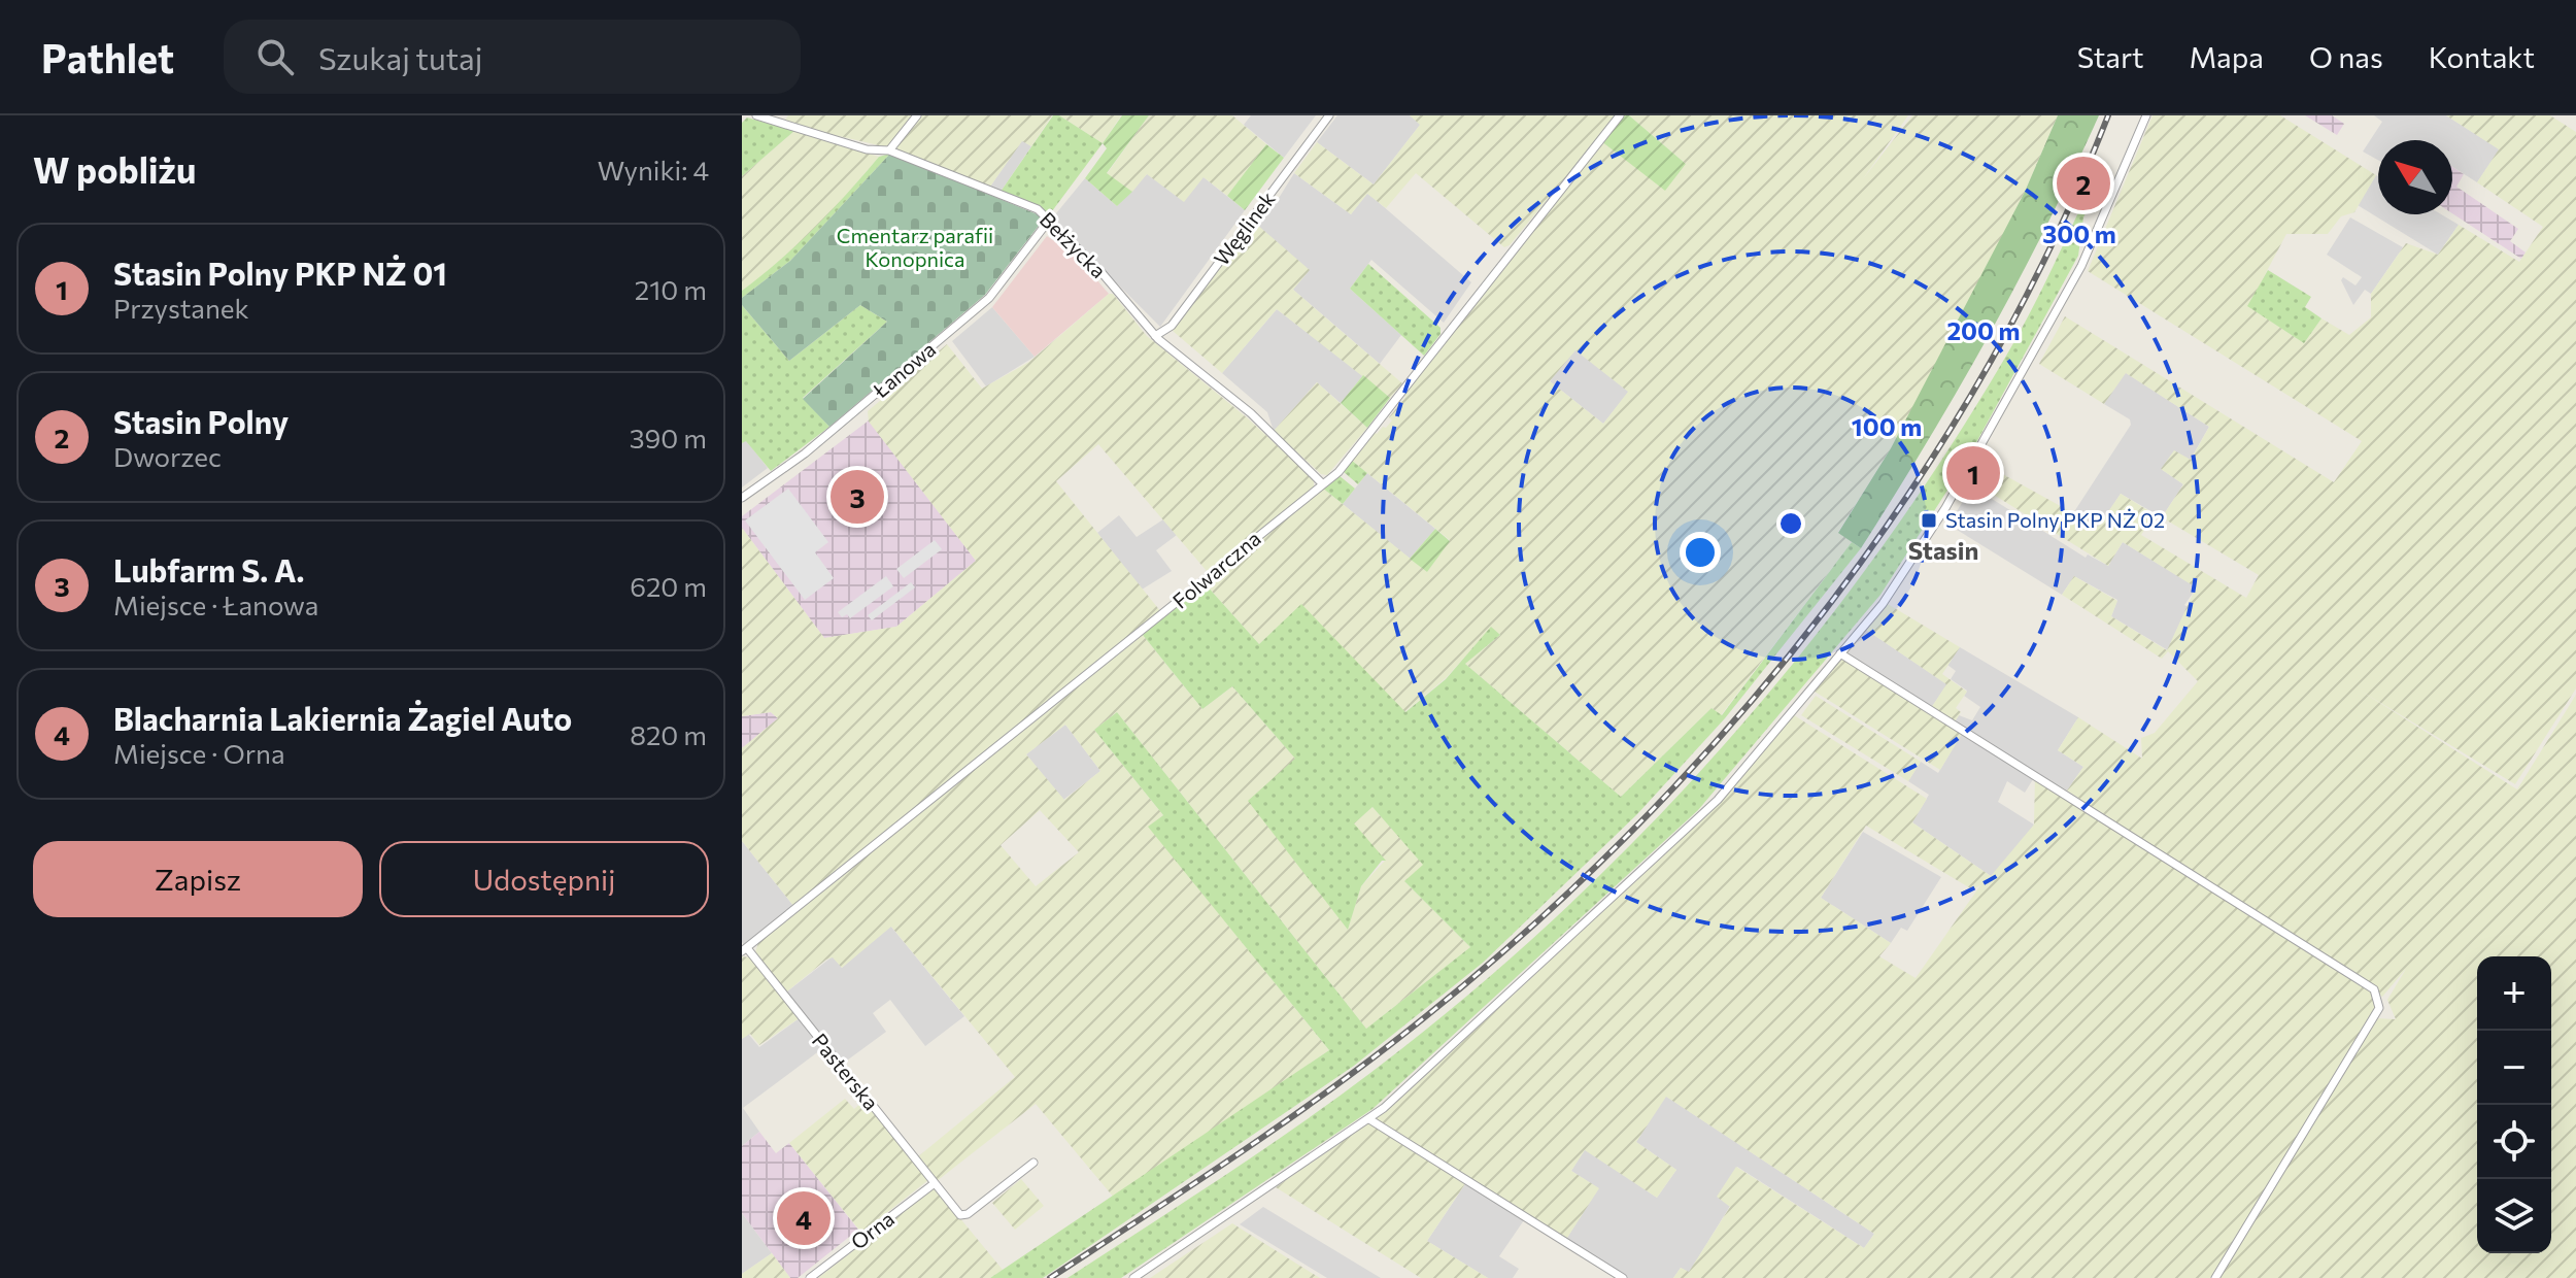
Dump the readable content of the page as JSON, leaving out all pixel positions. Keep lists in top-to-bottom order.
{
  "streets": {
    "street": [
      "Węglinek",
      "Bełżycka",
      "Łanowa",
      "Folwarczna",
      "Pasterska",
      "Orna"
    ]
  },
  "crossings": [
    ["Węglinek", "Bełżycka"],
    ["Bełżycka", "Łanowa"],
    ["Bełżycka", "Folwarczna"],
    ["Folwarczna", "Pasterska"],
    ["Pasterska", "Orna"]
  ],
  "districts": ["Stasin"],
  "parks": ["Cmentarz parafii Konopnica"],
  "places": {
    "transit": ["Stasin Polny PKP NŻ 02"]
  },
  "north": "top left",
  "page": {
    "header": "Pathlet",
    "search": "Szukaj tutaj",
    "nav": [
      "Start",
      "Mapa",
      "O nas",
      "Kontakt"
    ],
    "heading": ["W pobliżu", "Wyniki: 4"],
    "pins": [
      "2",
      "1",
      "3",
      "4"
    ],
    "list": [
      {
        "mark": "1",
        "name": "Stasin Polny PKP NŻ 01",
        "note": "Przystanek",
        "value": "210 m"
      },
      {
        "mark": "2",
        "name": "Stasin Polny",
        "note": "Dworzec",
        "value": "390 m"
      },
      {
        "mark": "3",
        "name": "Lubfarm S. A.",
        "note": "Miejsce · Łanowa",
        "value": "620 m"
      },
      {
        "mark": "4",
        "name": "Blacharnia Lakiernia Żagiel Auto",
        "note": "Miejsce · Orna",
        "value": "820 m"
      }
    ],
    "buttons": ["Zapisz", "Udostępnij"],
    "map_buttons": ["+", "−"]
  },
  "rings": ["300 m", "200 m", "100 m"]
}
